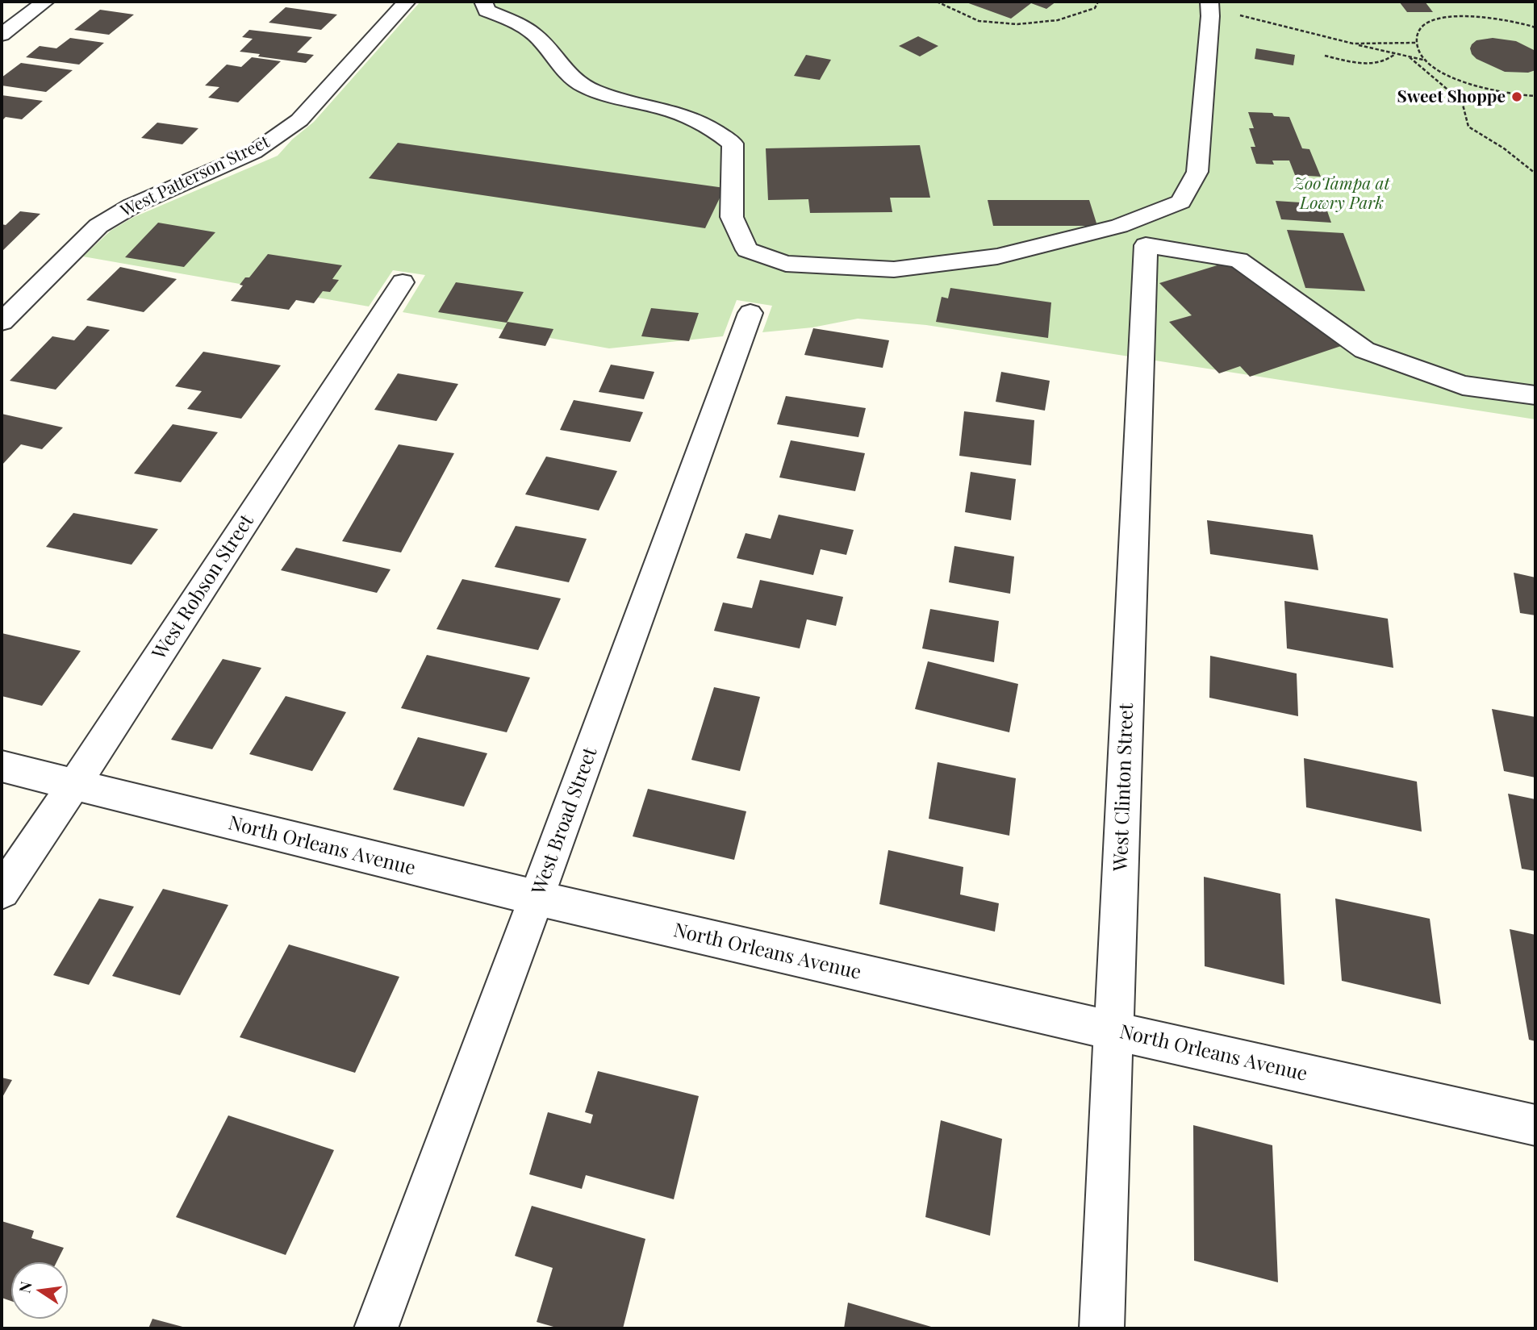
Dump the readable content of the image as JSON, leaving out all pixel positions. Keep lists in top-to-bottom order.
{
  "streets": {
    "street": [
      "West Patterson Street",
      "West Robson Street",
      "West Clinton Street",
      "West Broad Street",
      "North Orleans Avenue"
    ]
  },
  "crossings": [
    ["West Robson Street", "North Orleans Avenue"],
    ["West Clinton Street", "North Orleans Avenue"],
    ["West Broad Street", "North Orleans Avenue"]
  ],
  "parks": ["ZooTampa at Lowry Park"],
  "places": ["Sweet Shoppe"],
  "north": "left"
}
